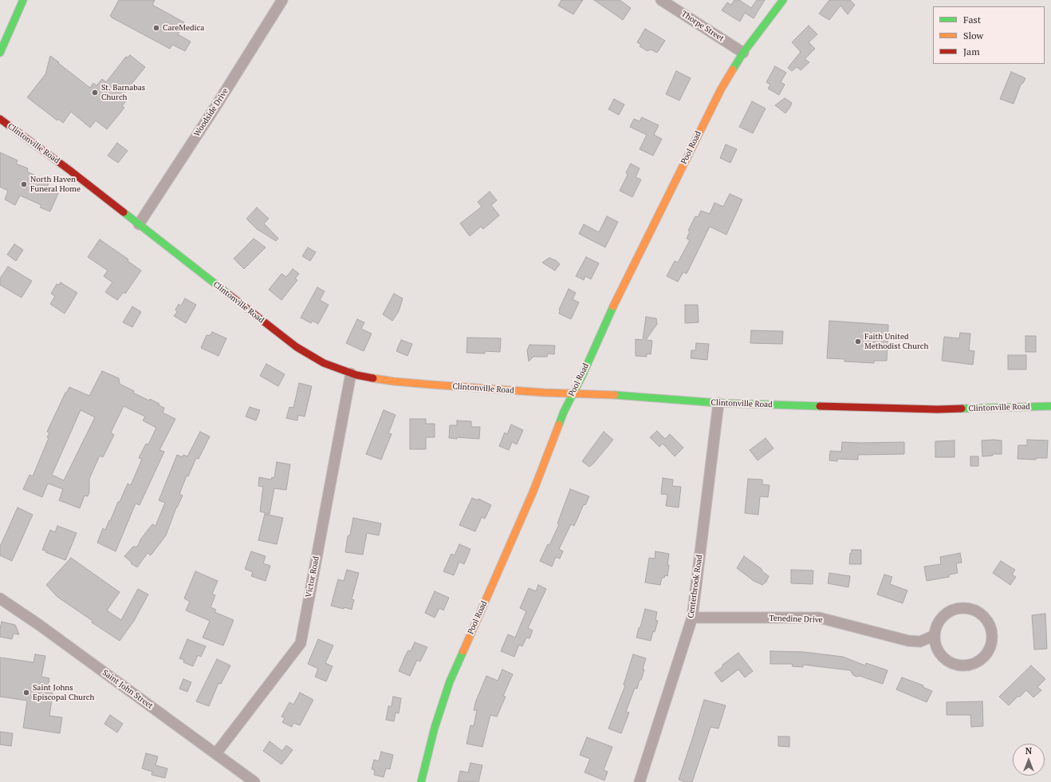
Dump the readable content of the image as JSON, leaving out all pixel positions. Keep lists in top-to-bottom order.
{
  "streets": {
    "main road": ["Clintonville Road", "Pool Road"],
    "street": [
      "Thorpe Street",
      "Woodside Drive",
      "Victor Road",
      "Centerbrook Road",
      "Tenedine Drive",
      "Saint John Street"
    ]
  },
  "crossings": [
    ["Thorpe Street", "Pool Road"],
    ["Woodside Drive", "Clintonville Road"],
    ["Clintonville Road", "Pool Road"],
    ["Clintonville Road", "Victor Road"],
    ["Clintonville Road", "Centerbrook Road"],
    ["Victor Road", "Saint John Street"],
    ["Centerbrook Road", "Tenedine Drive"]
  ],
  "places": [
    "CareMedica",
    "St. Barnabas Church",
    "North Haven Funeral Home",
    "Faith United Methodist Church",
    "Saint Johns Episcopal Church"
  ],
  "legend": ["Fast", "Slow", "Jam"],
  "north": "top"
}
